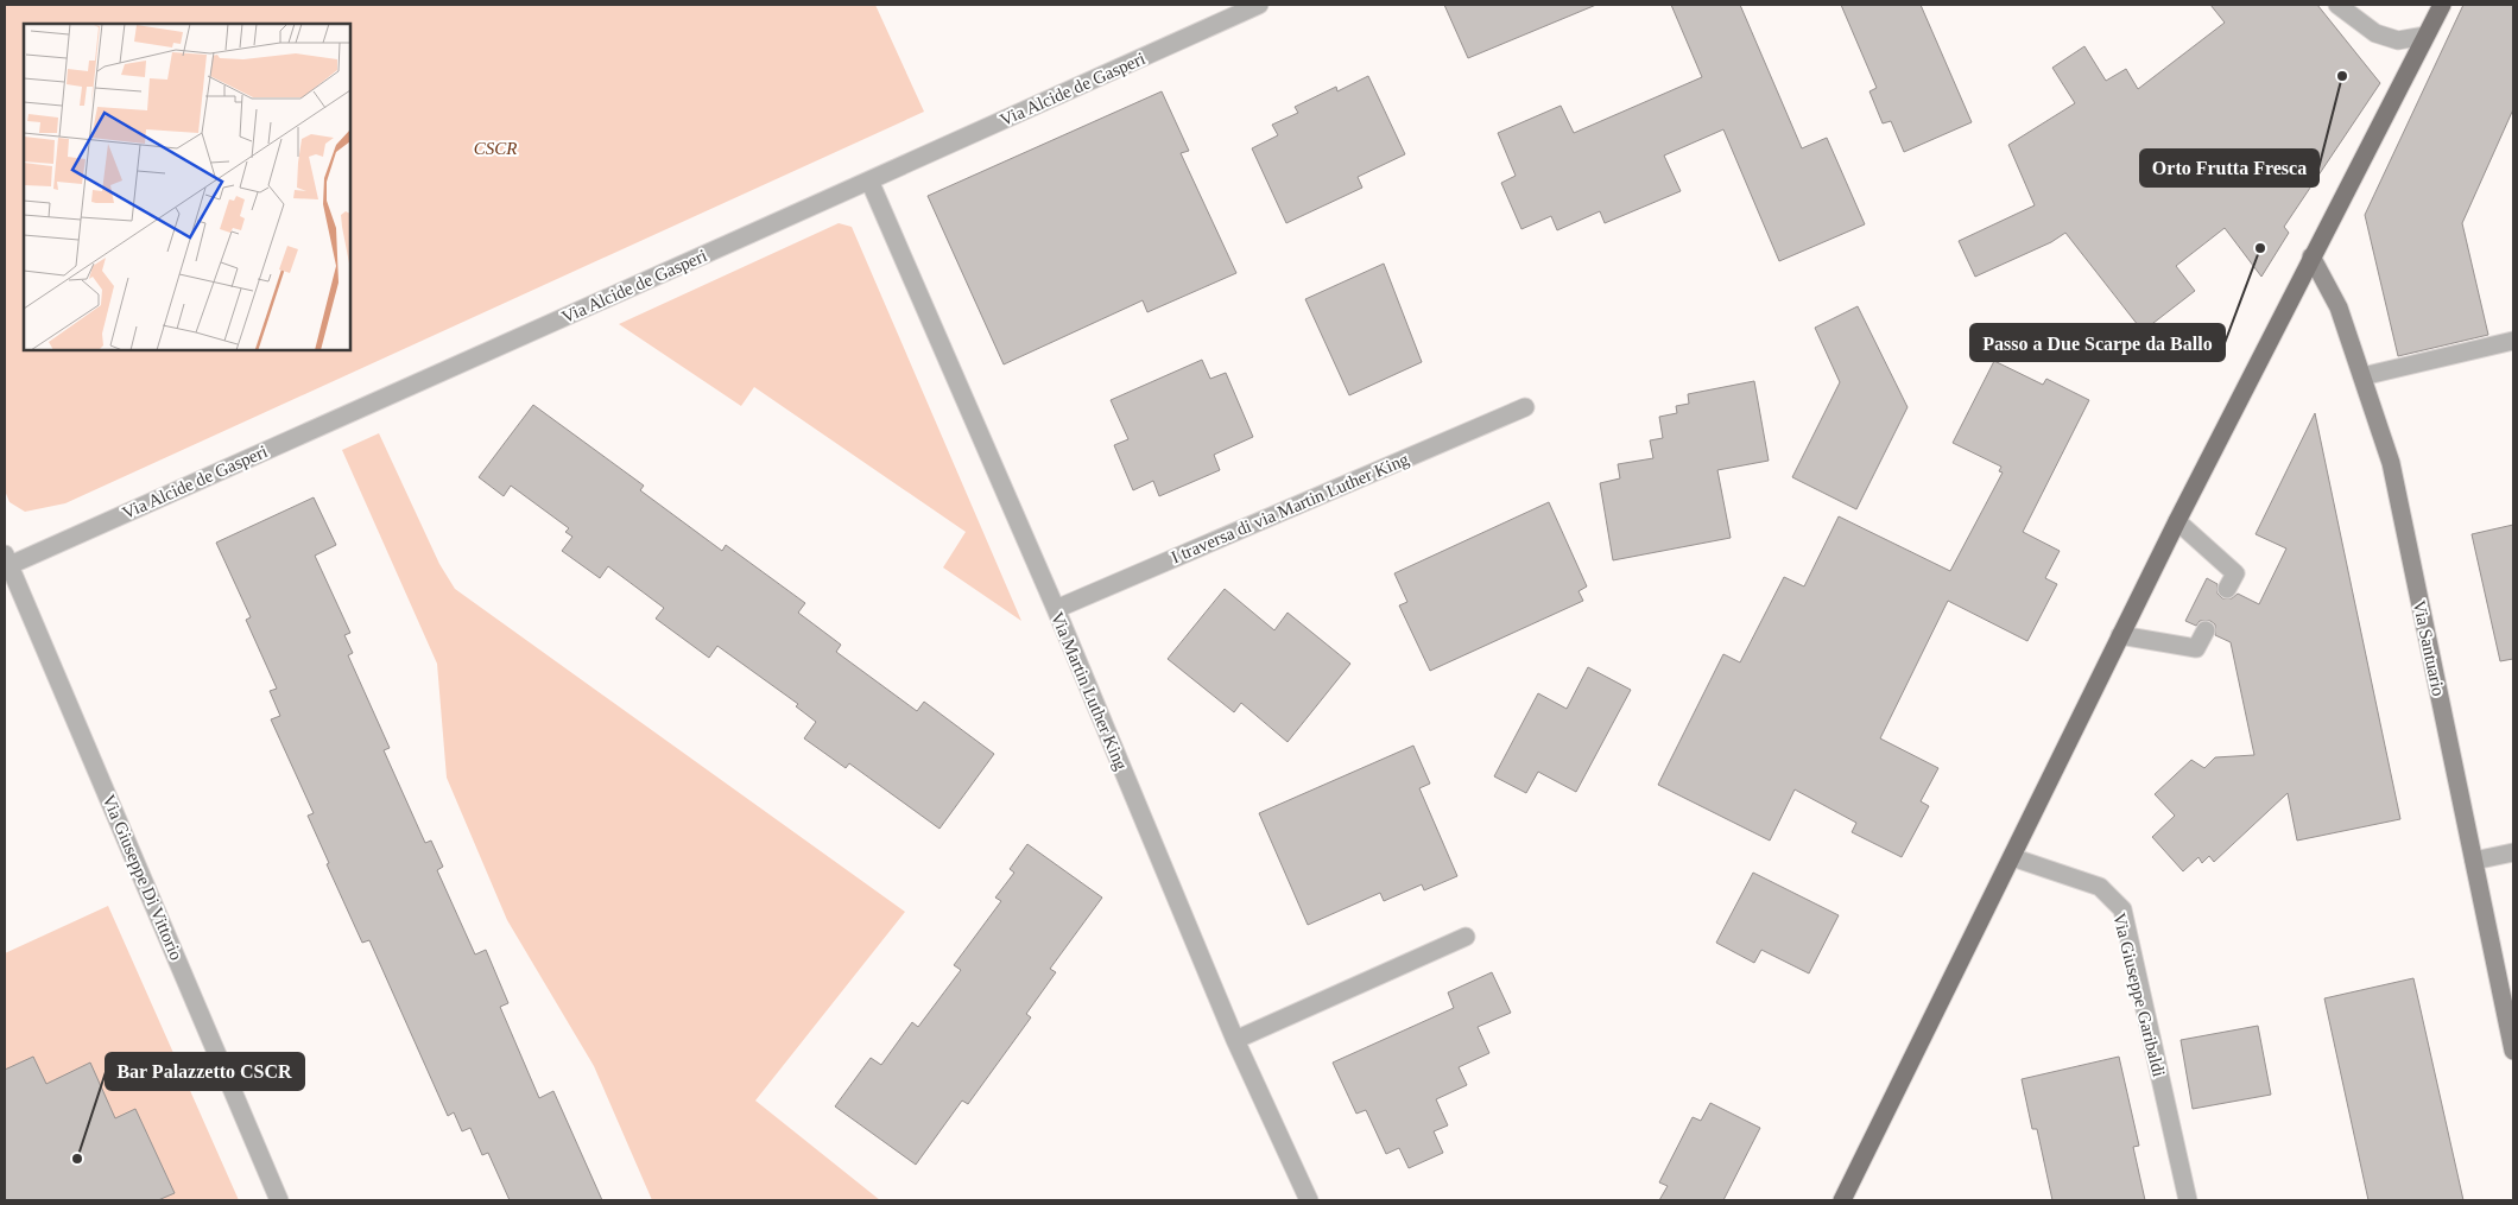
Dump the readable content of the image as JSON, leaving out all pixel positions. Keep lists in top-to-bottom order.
{
  "streets": {
    "street": [
      "Via Alcide de Gasperi",
      "I traversa di via Martin Luther King",
      "Via Santuario",
      "Via Martin Luther King",
      "Via Giuseppe Di Vittorio",
      "Via Giuseppe Garibaldi"
    ]
  },
  "crossings": [
    ["Via Alcide de Gasperi", "Via Martin Luther King"],
    ["Via Alcide de Gasperi", "Via Giuseppe Di Vittorio"],
    ["I traversa di via Martin Luther King", "Via Martin Luther King"]
  ],
  "parks": ["CSCR"],
  "places": ["Orto Frutta Fresca", "Passo a Due Scarpe da Ballo", "Bar Palazzetto CSCR"]
}
